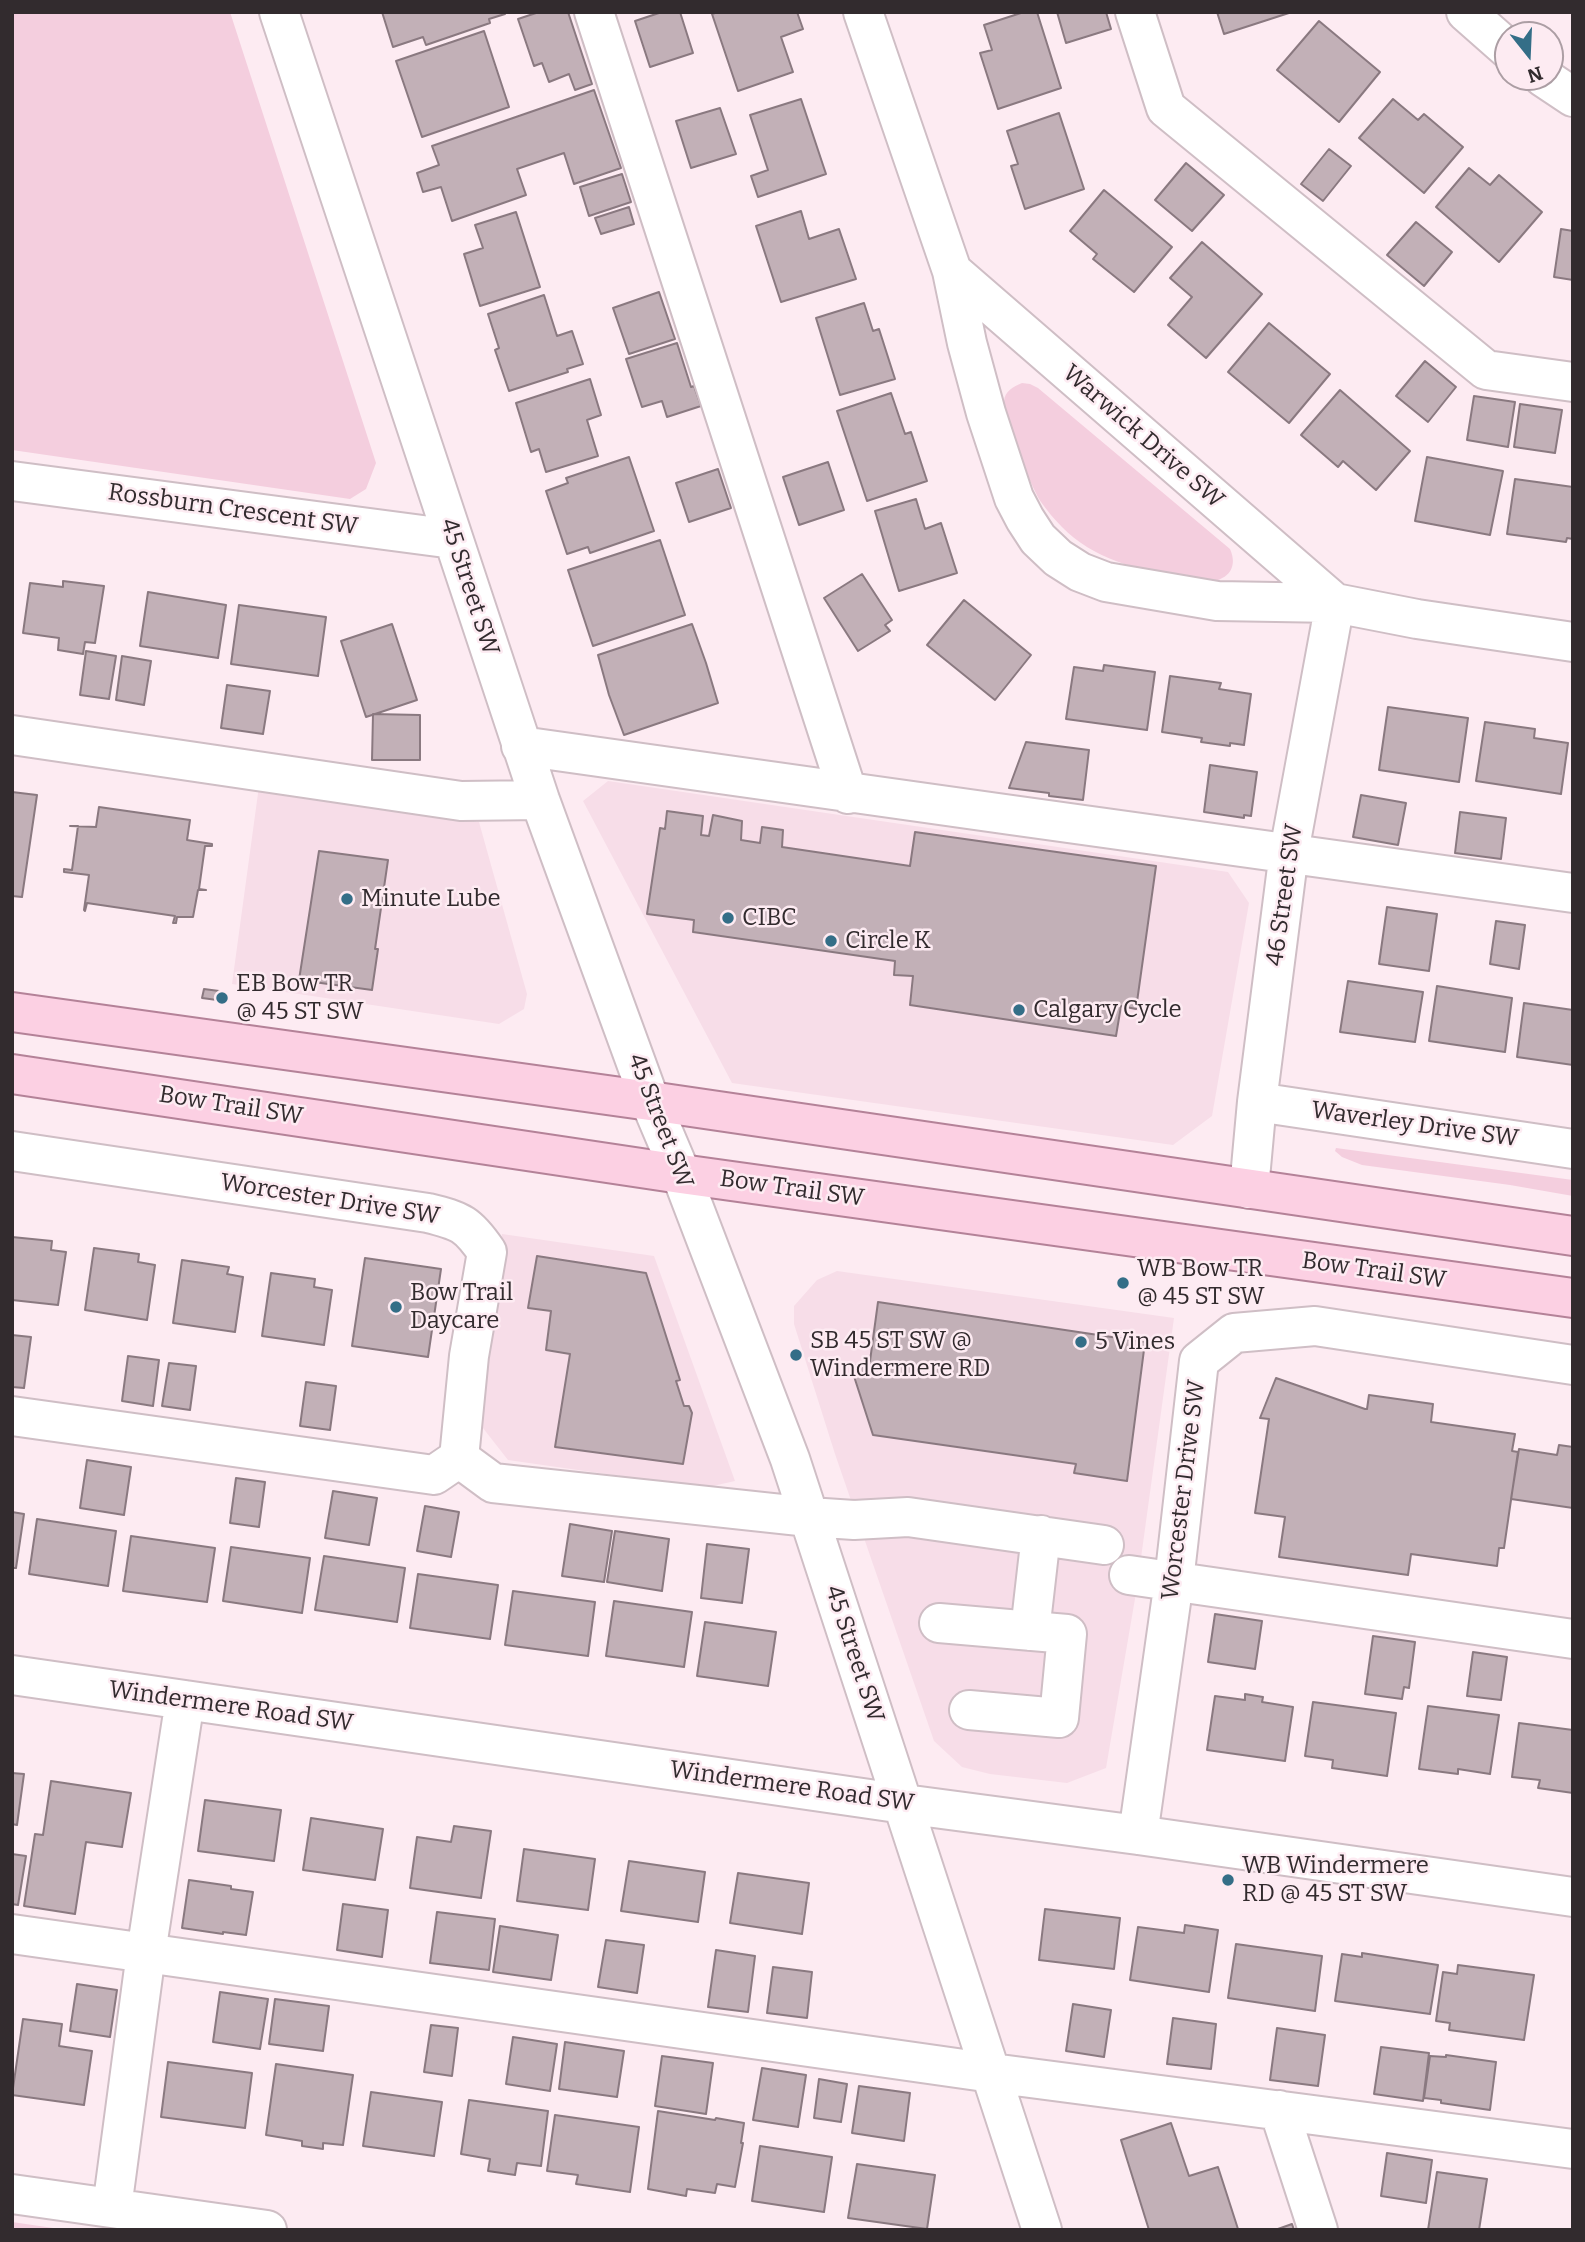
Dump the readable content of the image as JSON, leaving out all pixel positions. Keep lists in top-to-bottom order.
{
  "streets": {
    "main road": ["Bow Trail SW"],
    "street": [
      "Warwick Drive SW",
      "Rossburn Crescent SW",
      "45 Street SW",
      "46 Street SW",
      "Waverley Drive SW",
      "Worcester Drive SW",
      "Windermere Road SW"
    ]
  },
  "crossings": [
    ["Warwick Drive SW", "46 Street SW"],
    ["Rossburn Crescent SW", "45 Street SW"],
    ["45 Street SW", "Bow Trail SW"],
    ["45 Street SW", "Windermere Road SW"],
    ["46 Street SW", "Waverley Drive SW"],
    ["Worcester Drive SW", "Windermere Road SW"]
  ],
  "places": [
    "Minute Lube",
    "CIBC",
    "Circle K",
    "EB Bow TR @ 45 ST SW",
    "Calgary Cycle",
    "WB Bow TR @ 45 ST SW",
    "Bow Trail Daycare",
    "5 Vines",
    "SB 45 ST SW @ Windermere RD",
    "WB Windermere RD @ 45 ST SW"
  ],
  "north": "bottom"
}
